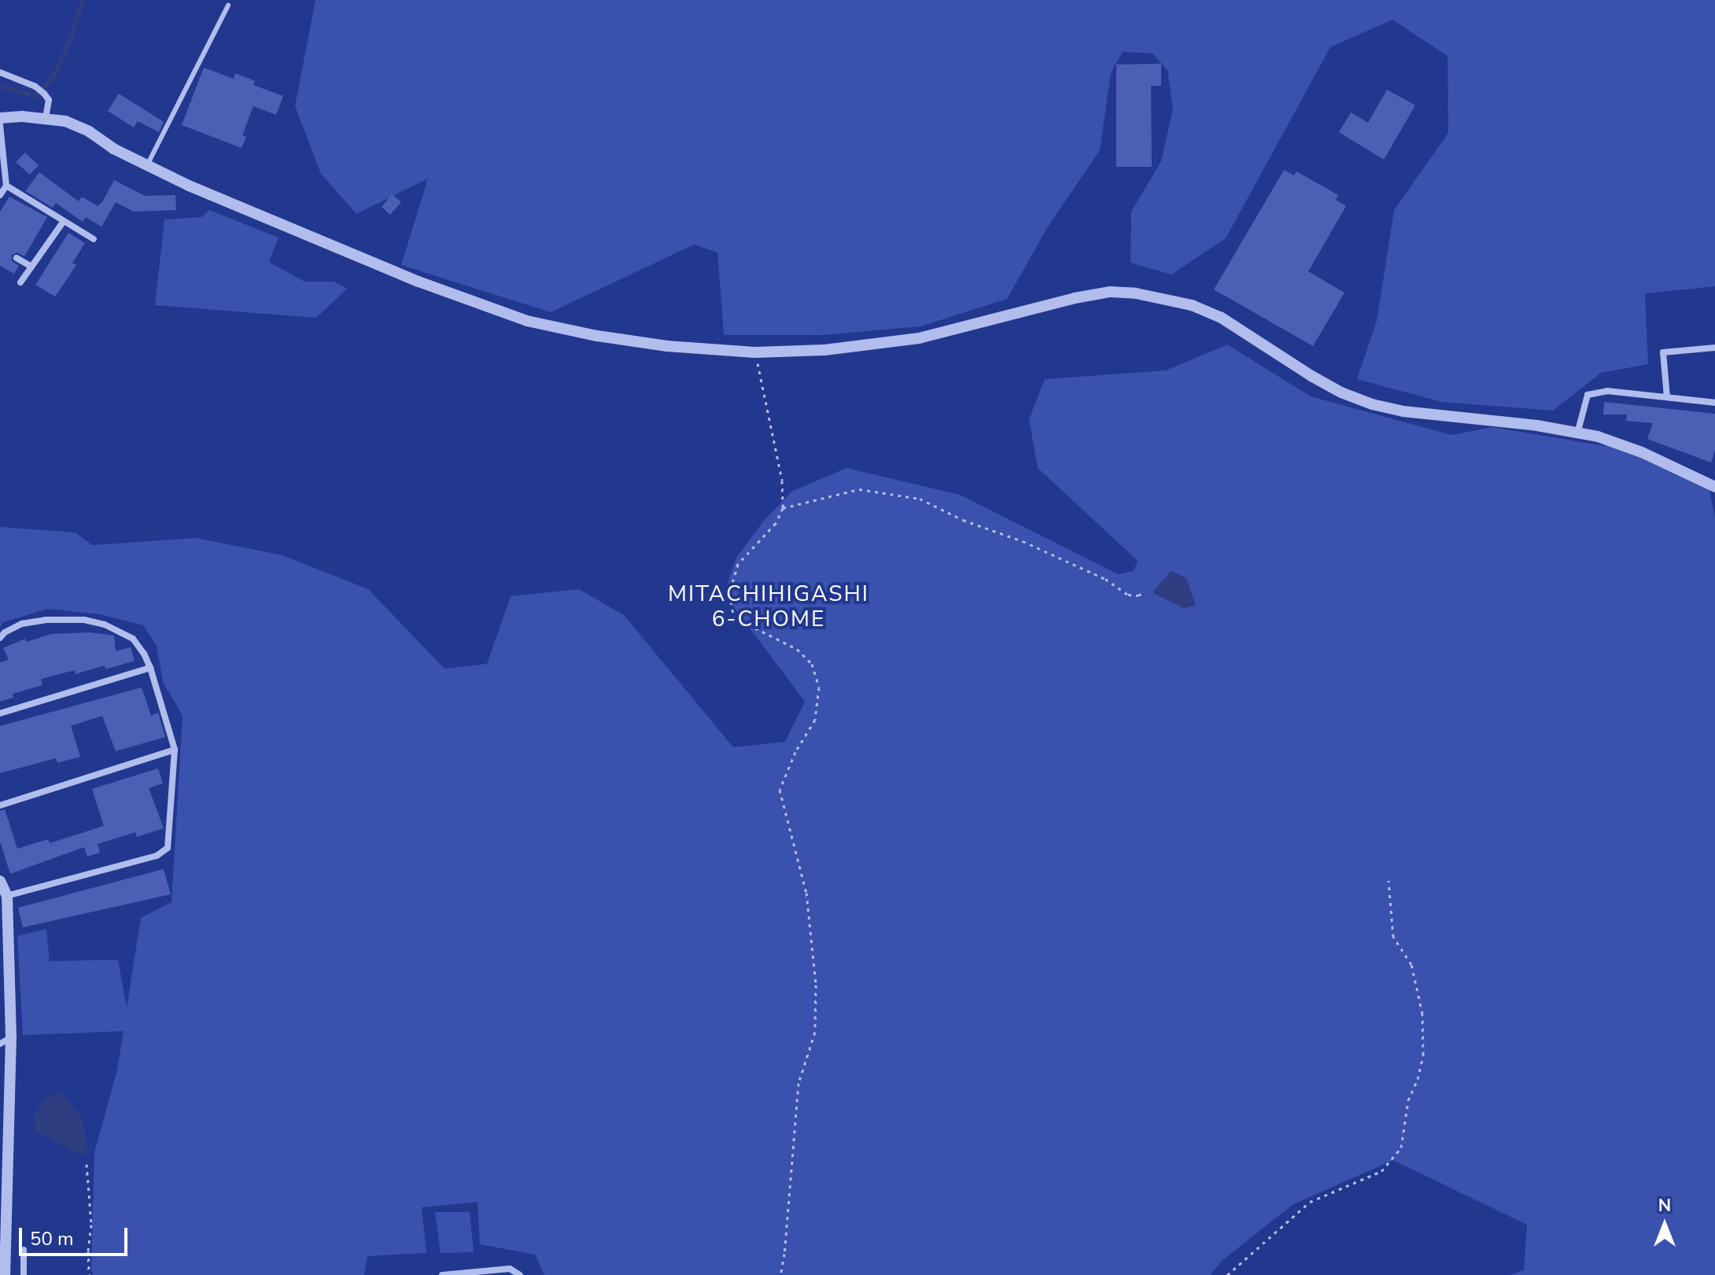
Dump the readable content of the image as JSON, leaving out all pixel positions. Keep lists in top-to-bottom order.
{
  "districts": ["MITACHIHIGASHI 6-CHOME"],
  "scale_bar": "50 m",
  "north": "top"
}
